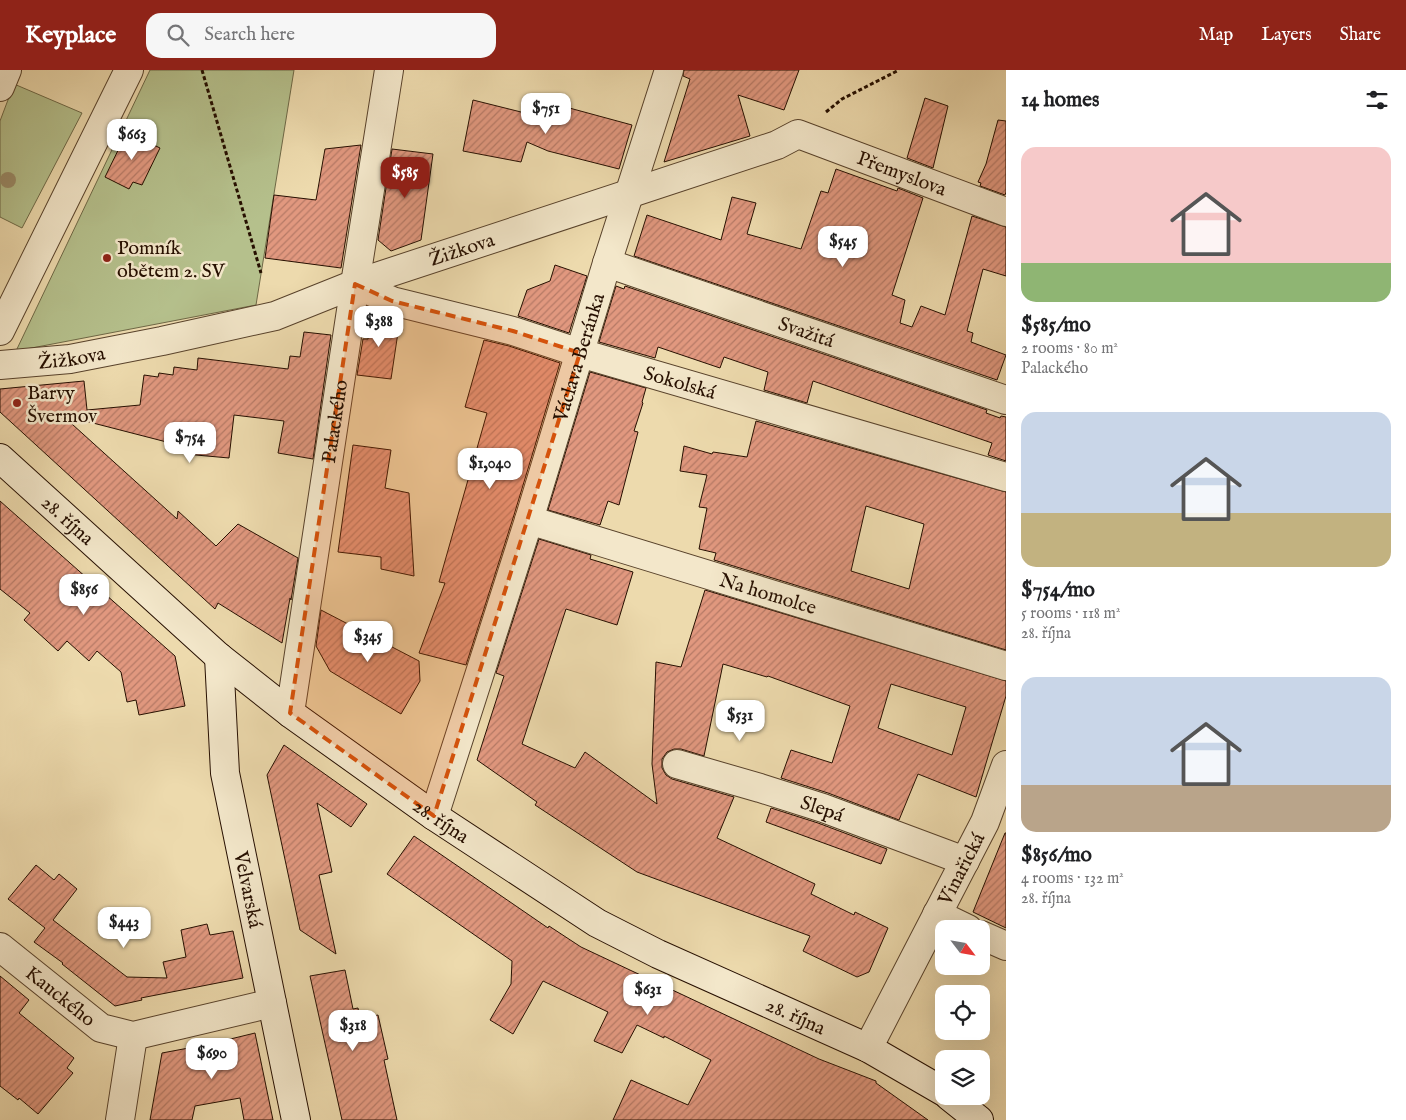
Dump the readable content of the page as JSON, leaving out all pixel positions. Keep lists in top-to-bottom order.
{
  "streets": {
    "street": [
      "Přemyslova",
      "Žižkova",
      "Svažitá",
      "Václava Beránka",
      "Sokolská",
      "Palackého",
      "28. října",
      "Na homolce",
      "Slepá",
      "Vinařická",
      "Velvarská",
      "Kauckého"
    ]
  },
  "crossings": [
    ["Přemyslova", "Žižkova"],
    ["Žižkova", "Václava Beránka"],
    ["Žižkova", "Sokolská"],
    ["Žižkova", "Palackého"],
    ["Svažitá", "Václava Beránka"],
    ["Václava Beránka", "Sokolská"],
    ["Václava Beránka", "28. října"],
    ["Václava Beránka", "Na homolce"],
    ["Sokolská", "Palackého"],
    ["Palackého", "28. října"],
    ["28. října", "Vinařická"],
    ["28. října", "Velvarská"],
    ["Slepá", "Vinařická"],
    ["Velvarská", "Kauckého"]
  ],
  "places": ["Pomník obětem 2. SV", "Barvy Švermov"],
  "north": "bottom right",
  "page": {
    "header": "Keyplace",
    "search": "Search here",
    "nav": ["Map", "Layers", "Share"],
    "heading": "14 homes",
    "price": [
      "$751",
      "$663",
      "$585",
      "$545",
      "$388",
      "$754",
      "$1,040",
      "$856",
      "$345",
      "$531",
      "$443",
      "$631",
      "$318",
      "$690"
    ],
    "list": [
      {
        "name": "$585/mo",
        "note": "2 rooms · 80 m² · Palackého"
      },
      {
        "name": "$754/mo",
        "note": "5 rooms · 118 m² · 28. října"
      },
      {
        "name": "$856/mo",
        "note": "4 rooms · 132 m² · 28. října"
      }
    ]
  }
}
